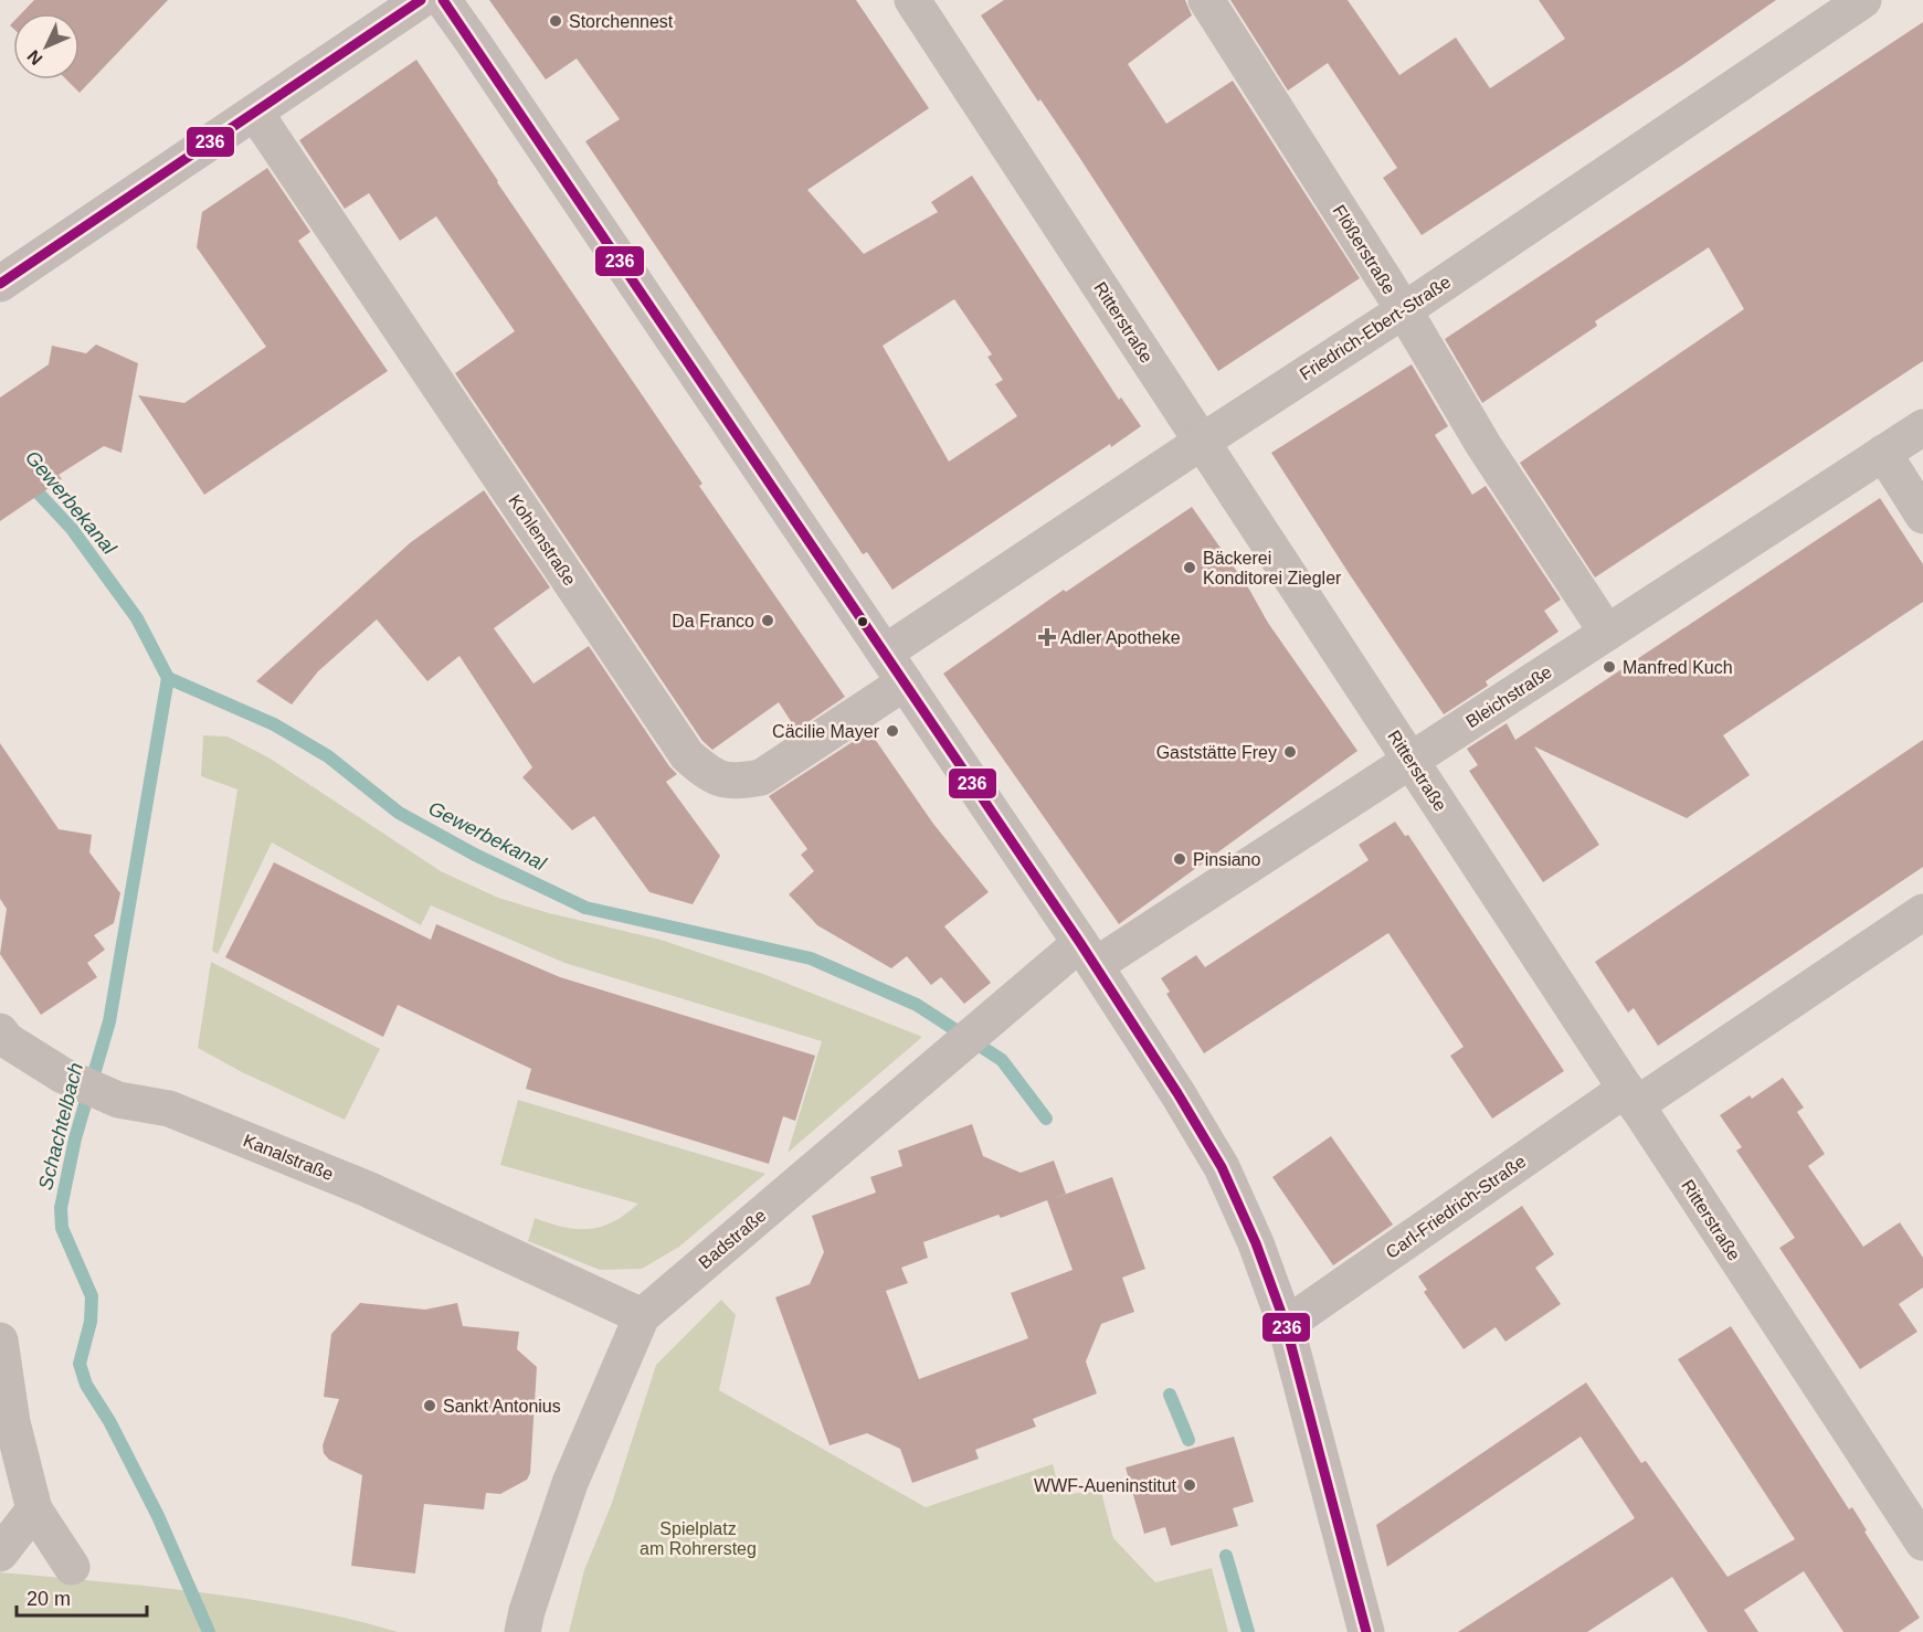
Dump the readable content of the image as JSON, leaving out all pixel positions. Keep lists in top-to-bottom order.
{
  "streets": {
    "street": [
      "Flößerstraße",
      "Ritterstraße",
      "Friedrich-Ebert-Straße",
      "Kohlenstraße",
      "Bleichstraße",
      "Kanalstraße",
      "Carl-Friedrich-Straße",
      "Badstraße"
    ]
  },
  "crossings": [
    ["Flößerstraße", "Friedrich-Ebert-Straße"],
    ["Flößerstraße", "Bleichstraße"],
    ["Ritterstraße", "Friedrich-Ebert-Straße"],
    ["Ritterstraße", "Bleichstraße"],
    ["Ritterstraße", "Carl-Friedrich-Straße"],
    ["Friedrich-Ebert-Straße", "Kohlenstraße"],
    ["Bleichstraße", "Badstraße"],
    ["Kanalstraße", "Badstraße"]
  ],
  "water": ["Gewerbekanal", "Schachtelbach"],
  "parks": ["Spielplatz am Rohrersteg"],
  "places": {
    "other": [
      "Storchennest",
      "Bäckerei Konditorei Ziegler",
      "Da Franco",
      "Manfred Kuch",
      "Cäcilie Mayer",
      "Gaststätte Frey",
      "Pinsiano",
      "Sankt Antonius",
      "WWF-Aueninstitut"
    ],
    "health": ["Adler Apotheke"]
  },
  "lines": ["transit line 236"],
  "scale_bar": "20 m",
  "north": "bottom left"
}
